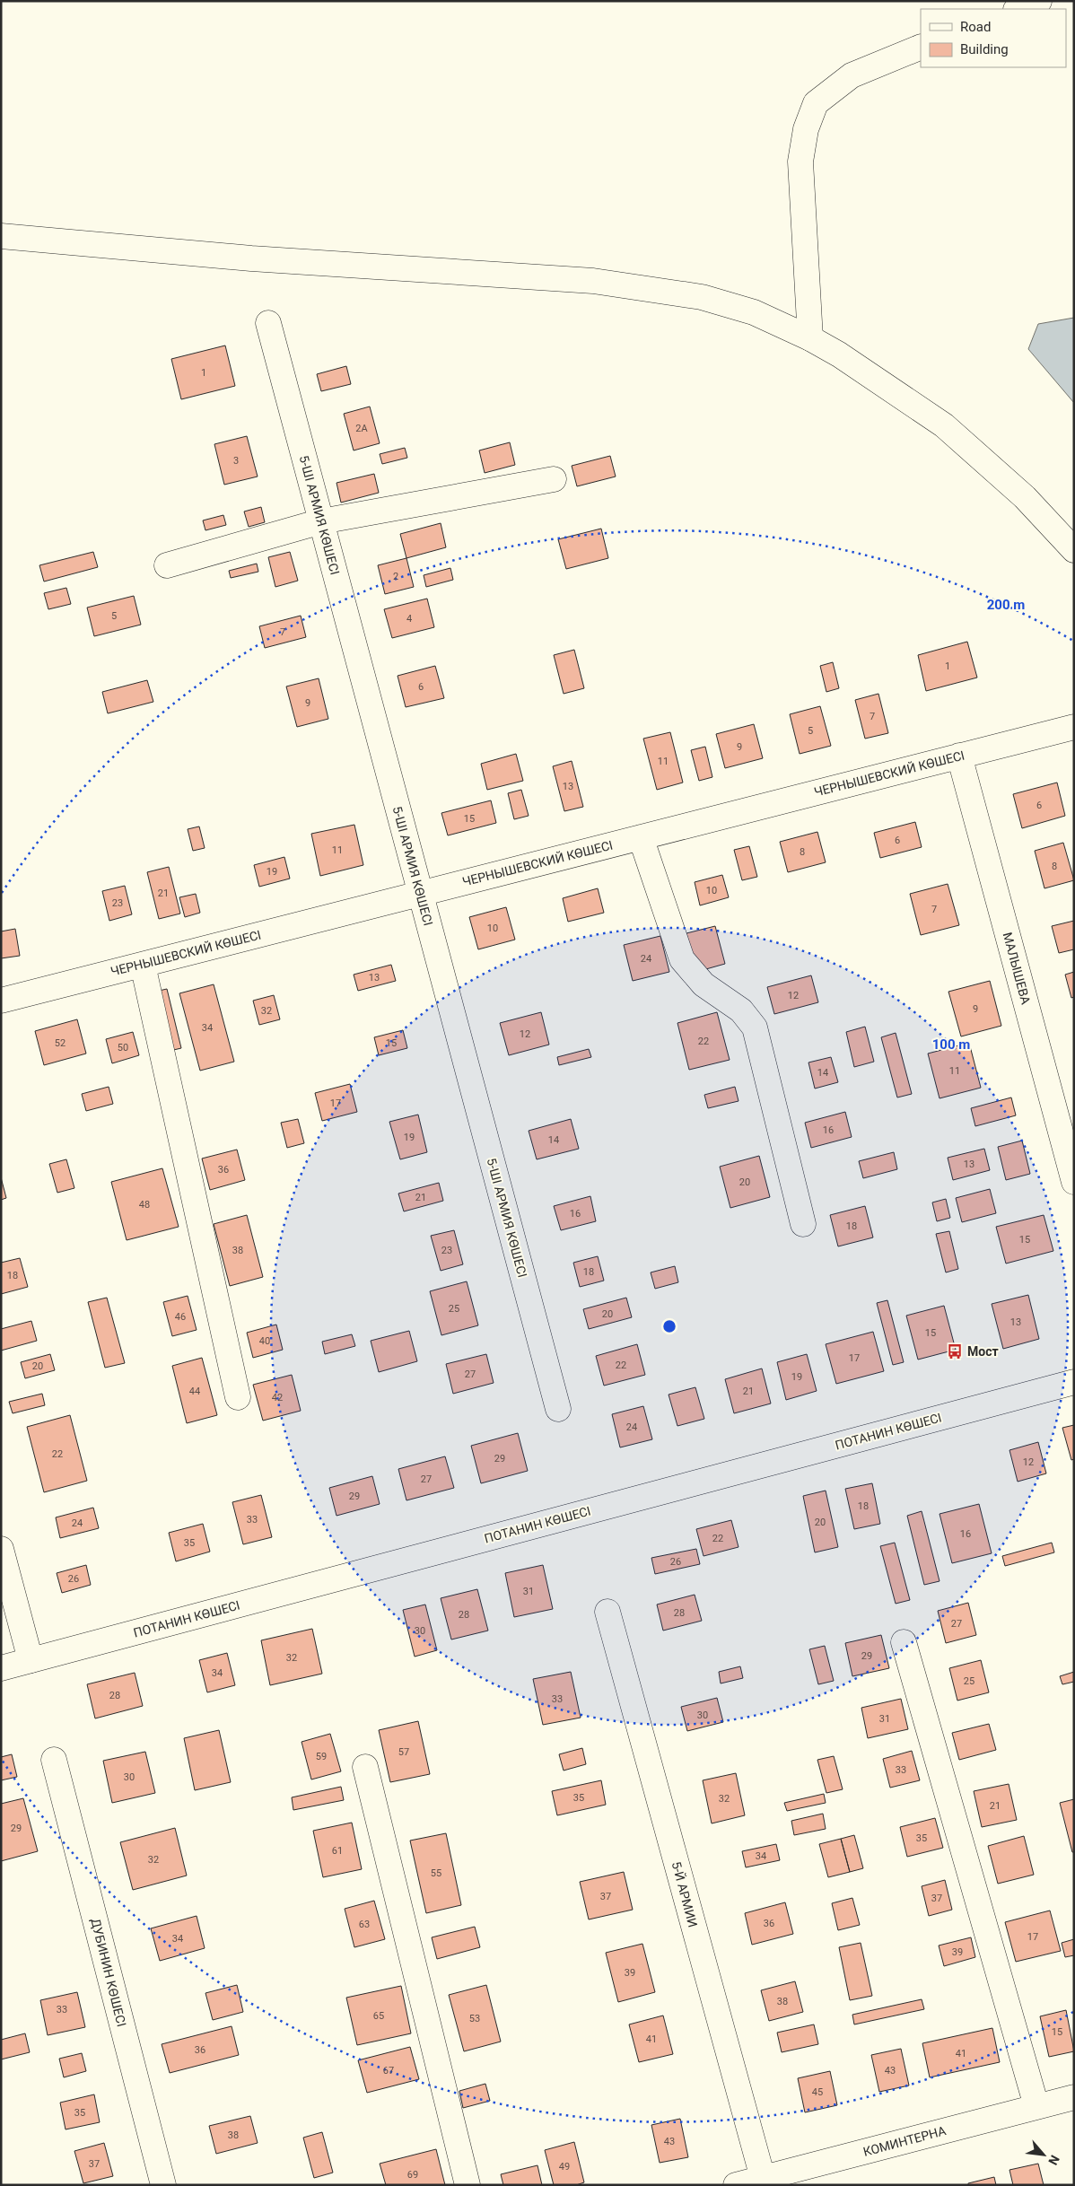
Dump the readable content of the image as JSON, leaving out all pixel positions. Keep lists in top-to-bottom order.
{
  "streets": {
    "main road": [
      "5-ШІ АРМИЯ КӨШЕСІ",
      "ЧЕРНЫШЕВСКИЙ КӨШЕСІ",
      "МАЛЫШЕВА",
      "ПОТАНИН КӨШЕСІ",
      "5-Й АРМИИ",
      "ДУБИНИН КӨШЕСІ",
      "КОМИНТЕРНА"
    ]
  },
  "crossings": [
    ["5-ШІ АРМИЯ КӨШЕСІ", "ЧЕРНЫШЕВСКИЙ КӨШЕСІ"],
    ["ЧЕРНЫШЕВСКИЙ КӨШЕСІ", "МАЛЫШЕВА"],
    ["5-Й АРМИИ", "КОМИНТЕРНА"]
  ],
  "places": {
    "bus stop": ["Мост"]
  },
  "house_numbers": [
    "1",
    "2А",
    "3",
    "2",
    "5",
    "4",
    "7",
    "1",
    "6",
    "9",
    "7",
    "5",
    "9",
    "11",
    "13",
    "6",
    "15",
    "6",
    "11",
    "8",
    "8",
    "19",
    "10",
    "21",
    "23",
    "7",
    "10",
    "24",
    "13",
    "12",
    "9",
    "32",
    "34",
    "12",
    "22",
    "52",
    "15",
    "50",
    "11",
    "14",
    "17",
    "16",
    "19",
    "14",
    "13",
    "36",
    "20",
    "21",
    "48",
    "16",
    "18",
    "15",
    "38",
    "23",
    "18",
    "18",
    "25",
    "20",
    "46",
    "13",
    "15",
    "40",
    "17",
    "22",
    "20",
    "27",
    "19",
    "44",
    "21",
    "42",
    "24",
    "22",
    "29",
    "12",
    "27",
    "29",
    "18",
    "33",
    "20",
    "24",
    "16",
    "22",
    "35",
    "26",
    "26",
    "31",
    "28",
    "28",
    "27",
    "30",
    "29",
    "32",
    "34",
    "25",
    "28",
    "33",
    "30",
    "31",
    "57",
    "59",
    "33",
    "30",
    "35",
    "32",
    "21",
    "29",
    "35",
    "61",
    "34",
    "32",
    "55",
    "37",
    "37",
    "36",
    "63",
    "17",
    "34",
    "39",
    "39",
    "38",
    "33",
    "65",
    "53",
    "15",
    "41",
    "36",
    "41",
    "67",
    "43",
    "45",
    "35",
    "38",
    "43",
    "37",
    "49",
    "69"
  ],
  "legend": ["Road", "Building"],
  "north": "bottom right",
  "rings": ["200 m", "100 m"]
}
